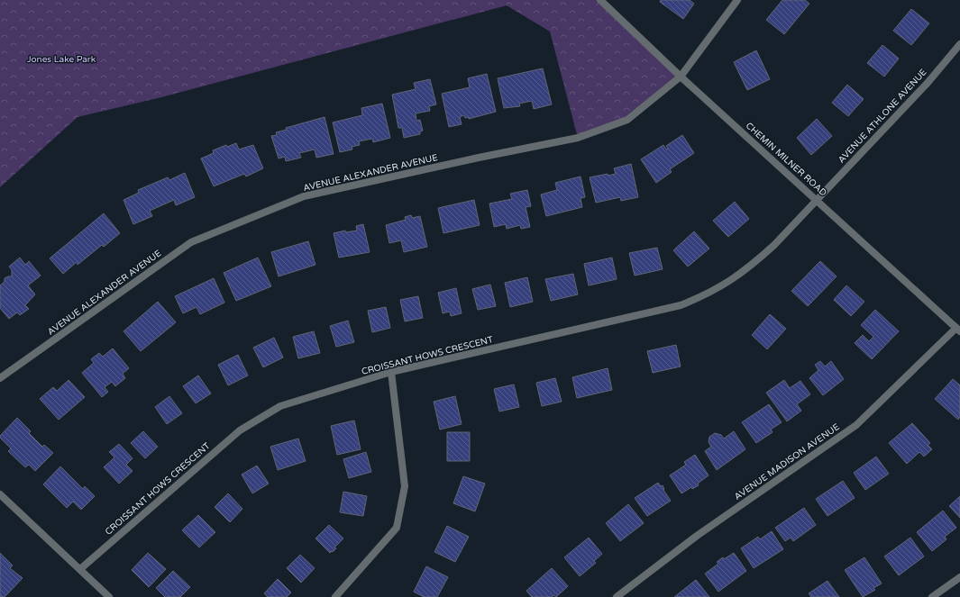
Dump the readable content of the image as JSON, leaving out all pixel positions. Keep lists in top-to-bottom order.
{
  "streets": {
    "street": [
      "AVENUE ATHLONE AVENUE",
      "CHEMIN MILNER ROAD",
      "AVENUE ALEXANDER AVENUE",
      "CROISSANT HOWS CRESCENT",
      "AVENUE MADISON AVENUE"
    ]
  },
  "crossings": [
    ["AVENUE ATHLONE AVENUE", "CHEMIN MILNER ROAD"],
    ["AVENUE ATHLONE AVENUE", "CROISSANT HOWS CRESCENT"],
    ["CHEMIN MILNER ROAD", "AVENUE ALEXANDER AVENUE"],
    ["CHEMIN MILNER ROAD", "CROISSANT HOWS CRESCENT"],
    ["CHEMIN MILNER ROAD", "AVENUE MADISON AVENUE"]
  ],
  "parks": ["Jones Lake Park"]
}
